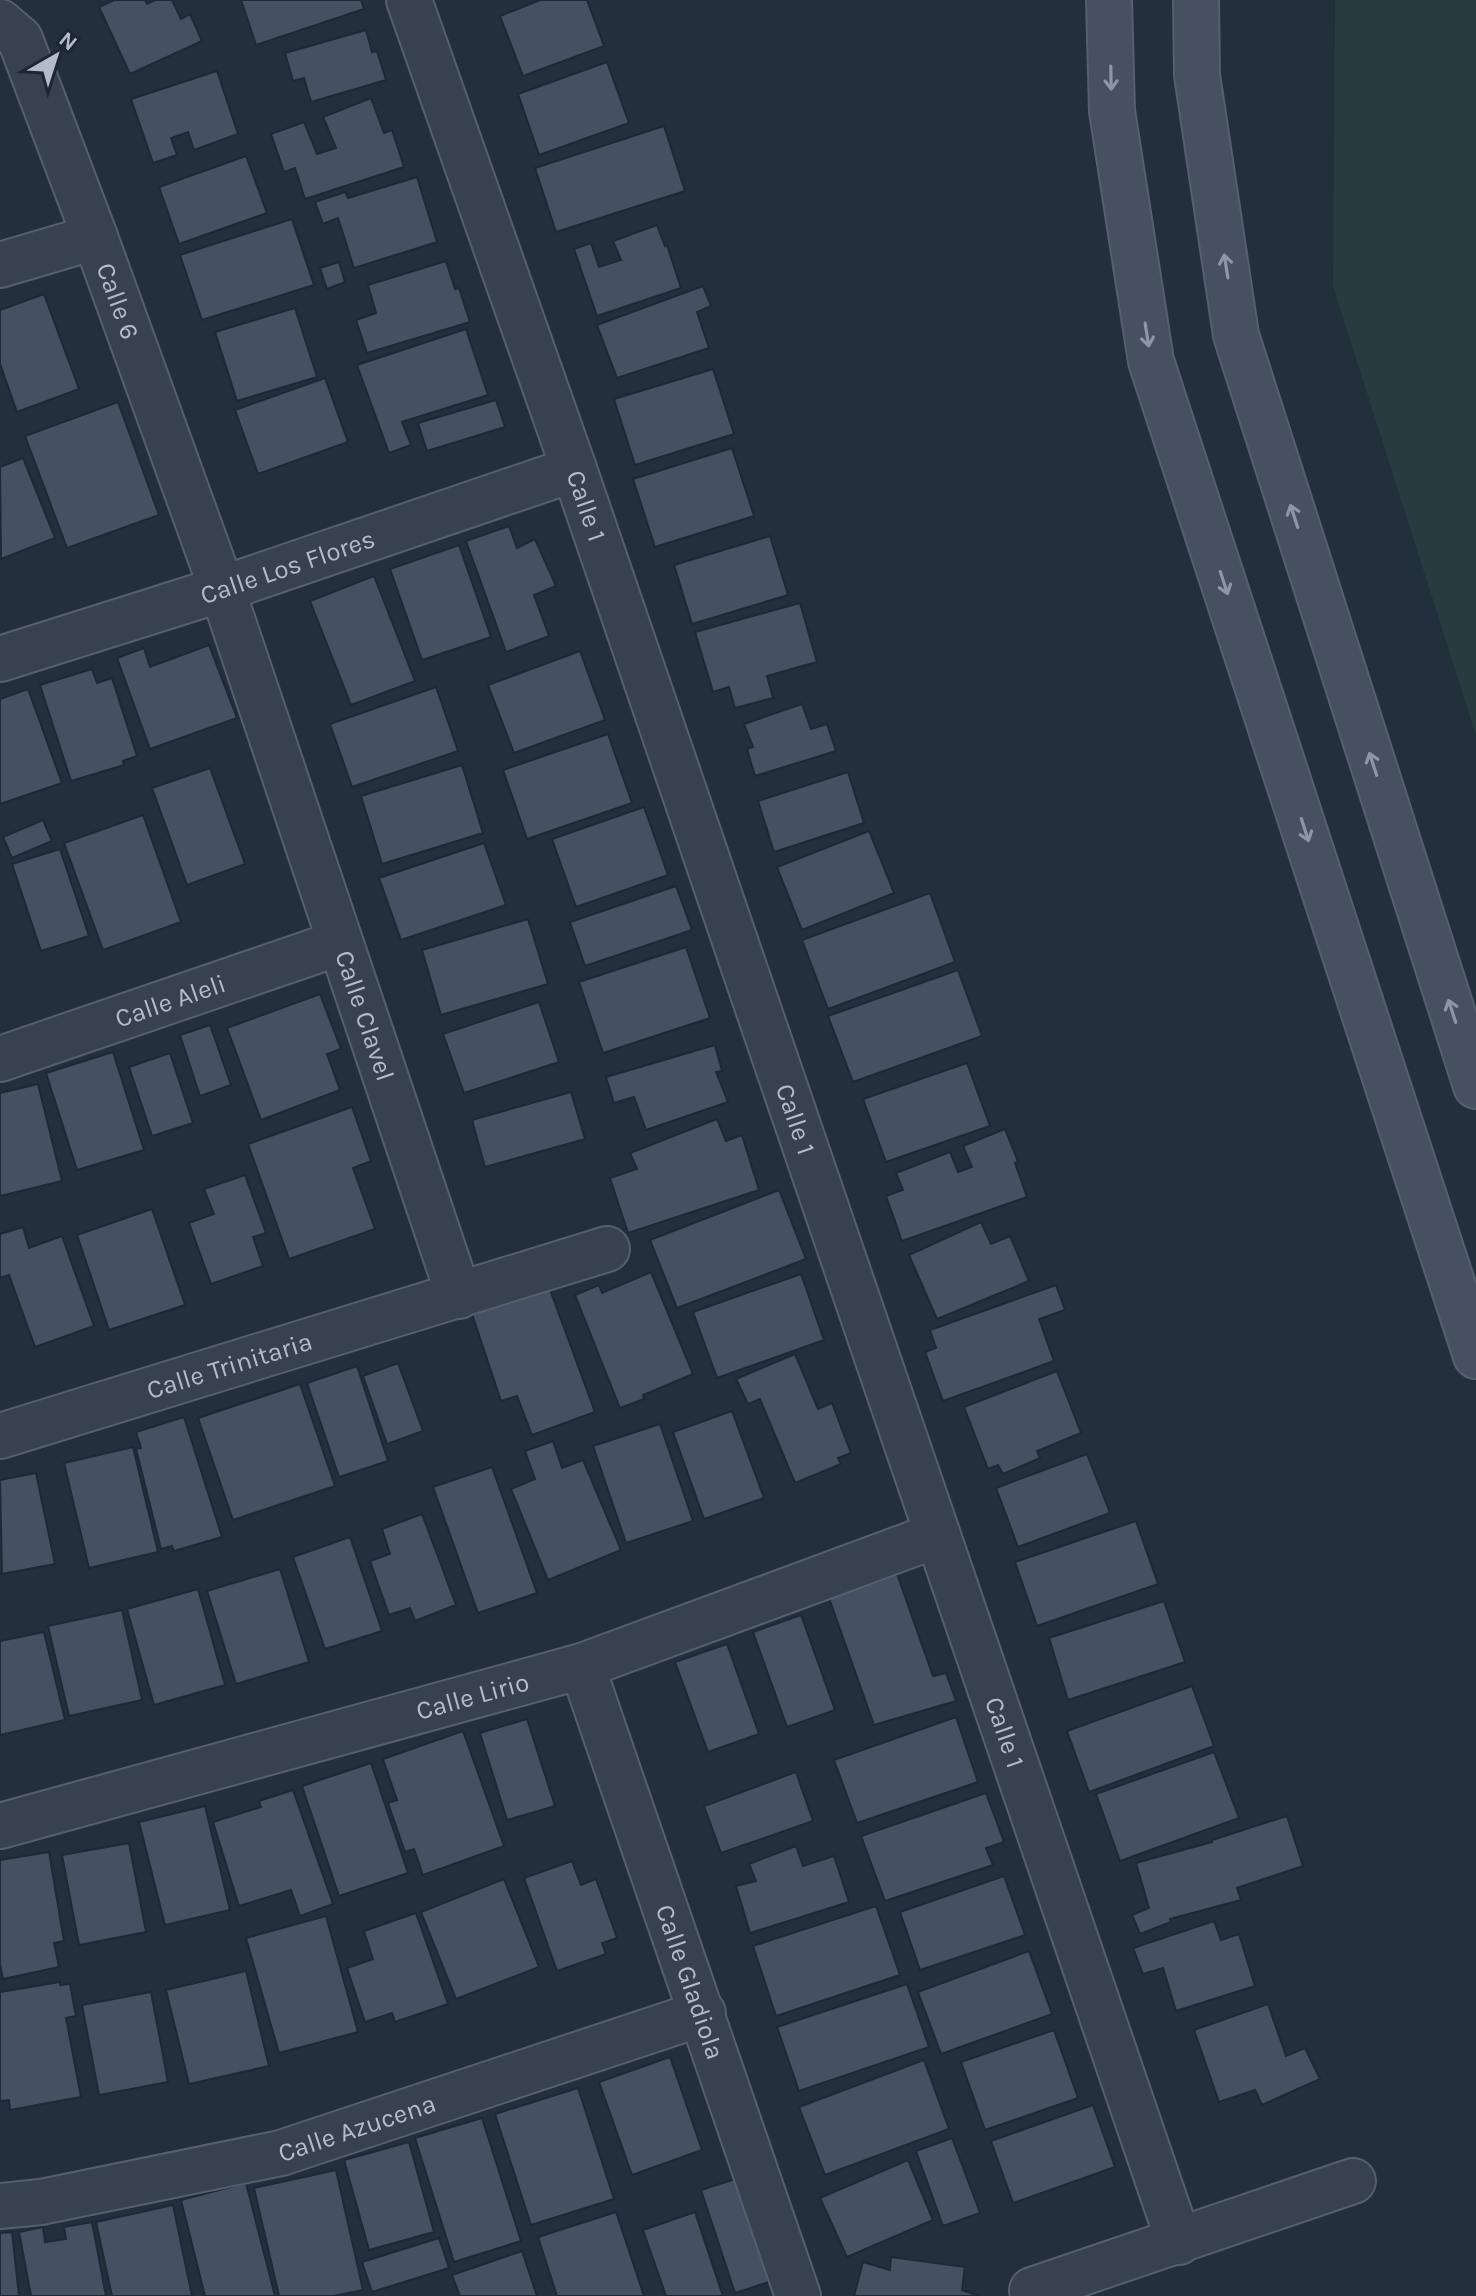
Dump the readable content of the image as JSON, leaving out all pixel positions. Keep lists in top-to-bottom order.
{
  "streets": {
    "street": [
      "Calle 6",
      "Calle 1",
      "Calle Los Flores",
      "Calle Aleli",
      "Calle Clavel",
      "Calle Trinitaria",
      "Calle Lirio",
      "Calle Gladiola",
      "Calle Azucena"
    ]
  },
  "crossings": [
    ["Calle 6", "Calle Los Flores"],
    ["Calle 6", "Calle Clavel"],
    ["Calle 1", "Calle Los Flores"],
    ["Calle 1", "Calle Lirio"],
    ["Calle Los Flores", "Calle Clavel"],
    ["Calle Aleli", "Calle Clavel"],
    ["Calle Clavel", "Calle Trinitaria"],
    ["Calle Lirio", "Calle Gladiola"],
    ["Calle Gladiola", "Calle Azucena"]
  ],
  "north": "top right"
}
